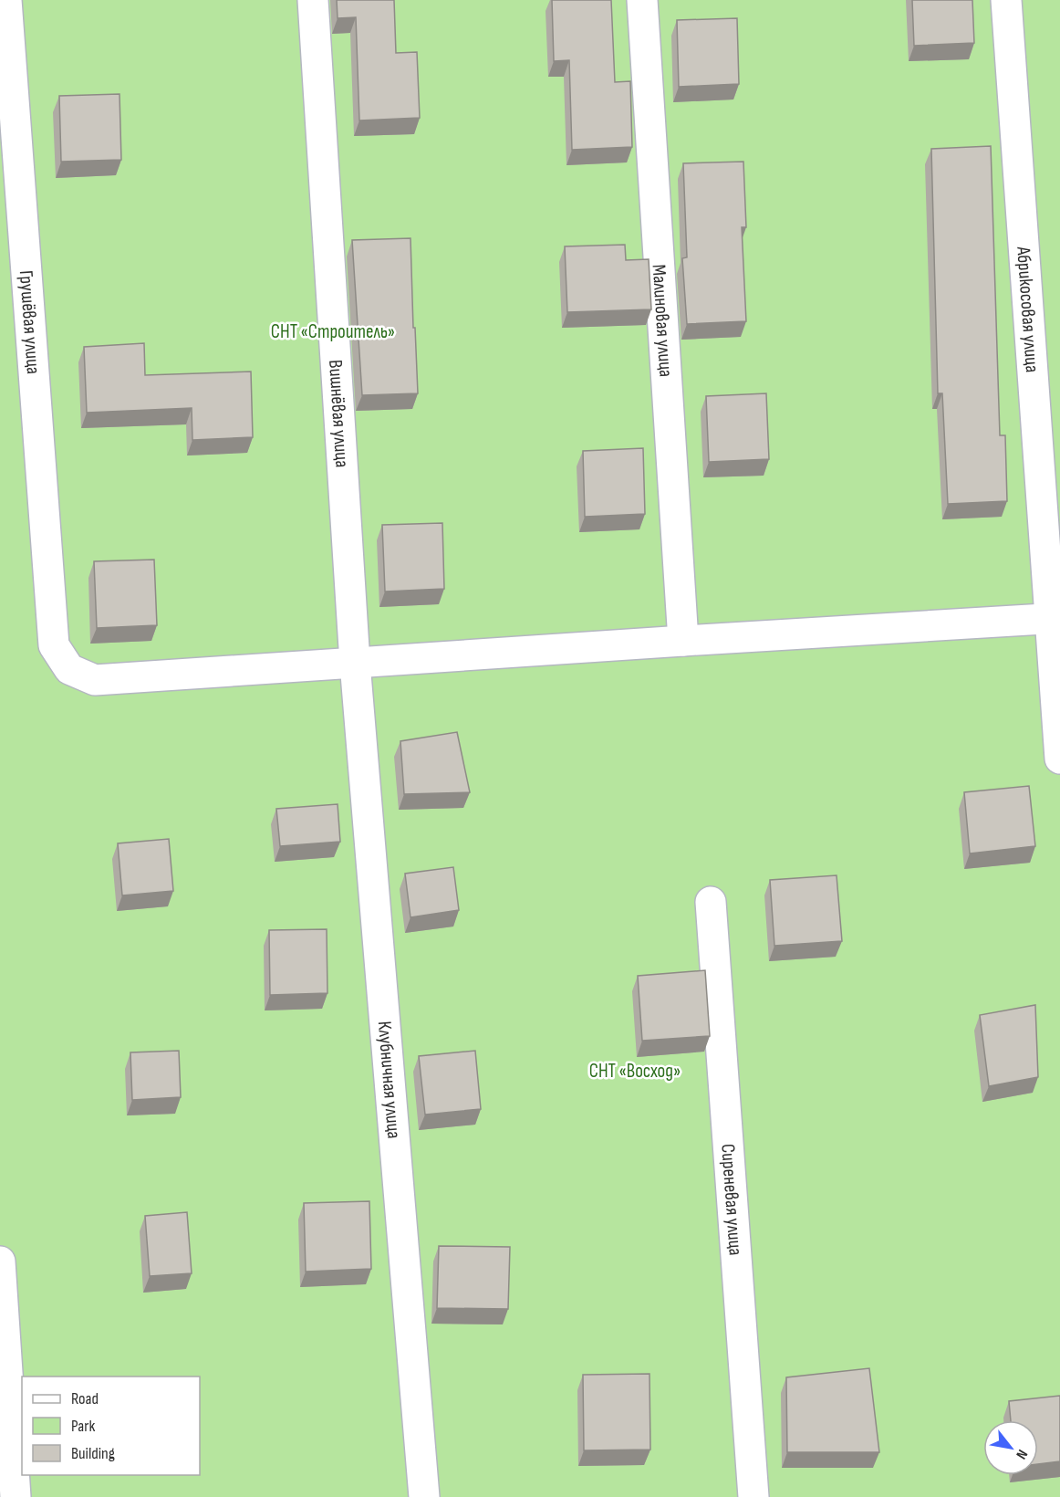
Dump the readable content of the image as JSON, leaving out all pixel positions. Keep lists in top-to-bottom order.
{
  "streets": {
    "street": [
      "Абрикосовая улица",
      "Малиновая улица",
      "Грушёвая улица",
      "Вишнёвая улица",
      "Клубничная улица",
      "Сиреневая улица"
    ]
  },
  "crossings": [
    ["Грушёвая улица", "Вишнёвая улица"],
    ["Грушёвая улица", "Клубничная улица"],
    ["Вишнёвая улица", "Клубничная улица"]
  ],
  "parks": ["СНТ «Строитель»", "СНТ «Восход»"],
  "legend": ["Road", "Park", "Building"],
  "north": "bottom right"
}
